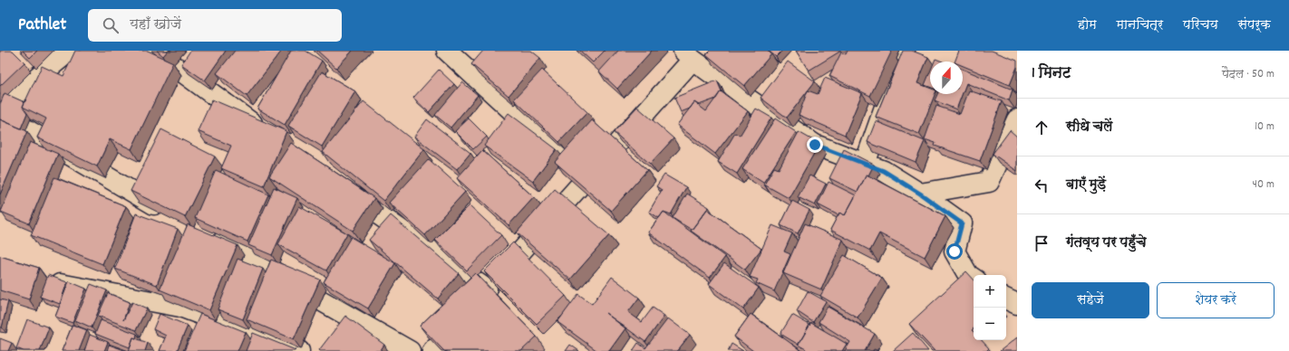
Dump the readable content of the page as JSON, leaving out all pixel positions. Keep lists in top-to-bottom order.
{
  "north": "top",
  "page": {
    "header": "Pathlet",
    "search": "यहाँ खोजें",
    "nav": [
      "होम",
      "मानचित्र",
      "परिचय",
      "संपर्क"
    ],
    "heading": ["1 मिनट", "पैदल · 50 m"],
    "list": [
      ["सीधे चलें", "10 m"],
      ["बाएँ मुड़ें", "40 m"],
      "गंतव्य पर पहुँचे"
    ],
    "buttons": ["सहेजें", "शेयर करें"],
    "map_buttons": ["+", "−"]
  }
}
